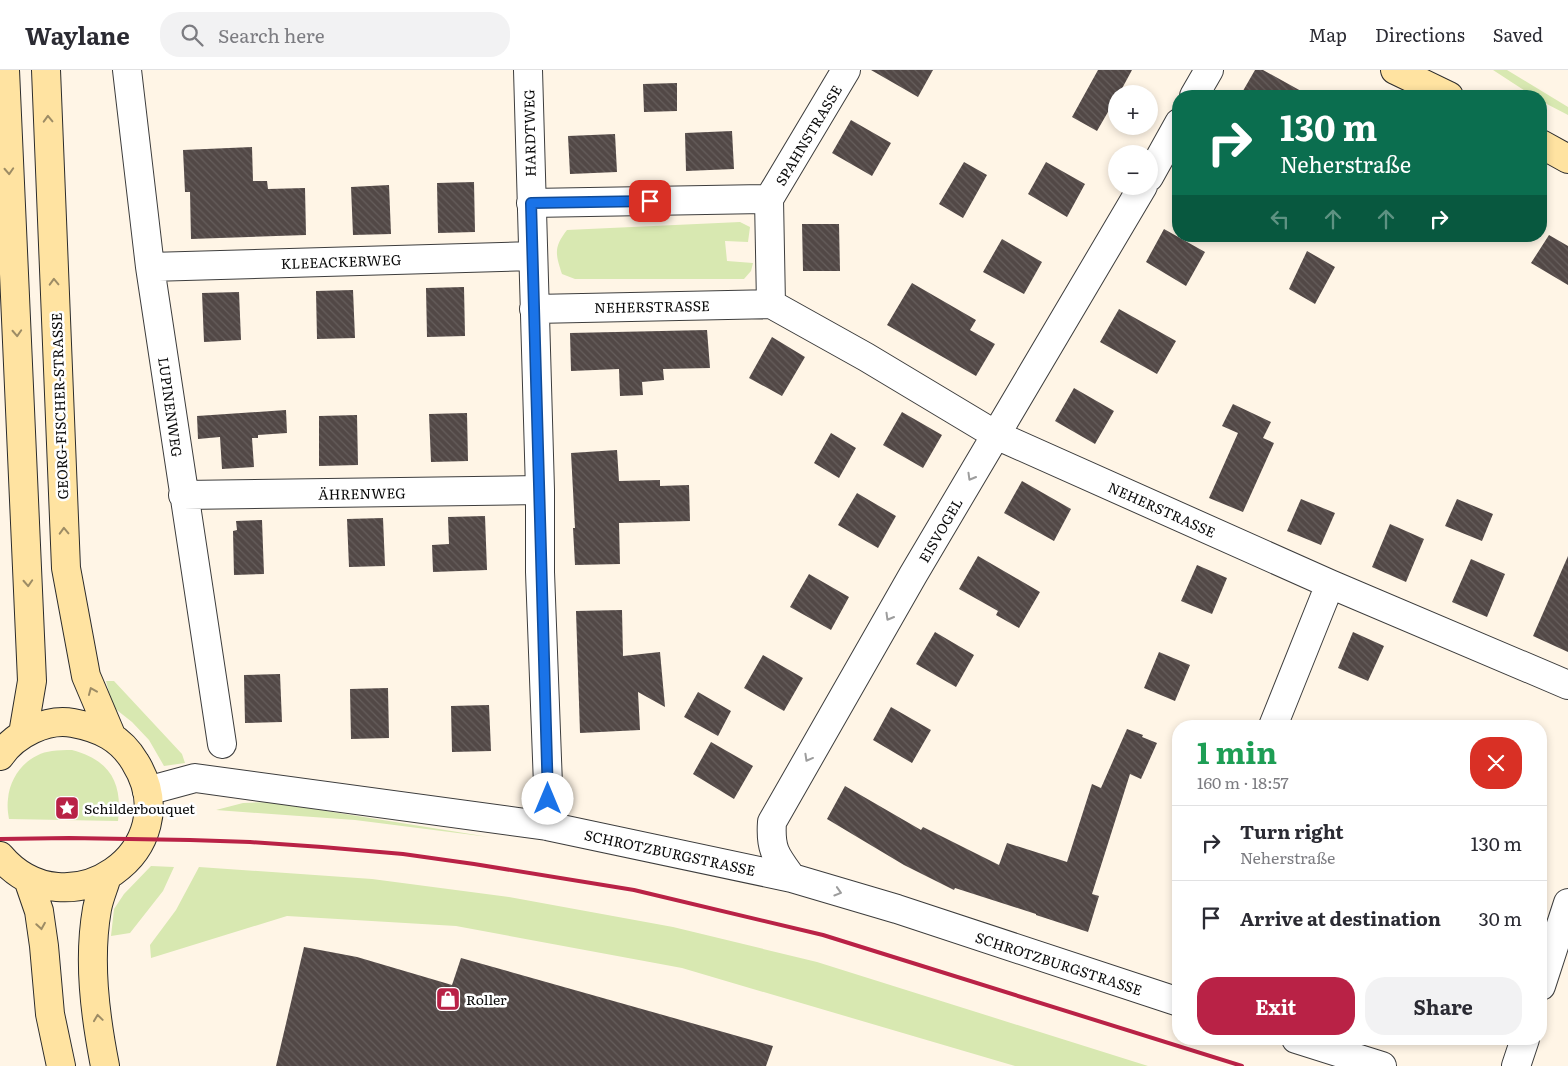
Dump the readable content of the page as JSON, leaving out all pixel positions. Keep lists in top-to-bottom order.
{
  "streets": {
    "main road": ["GEORG-FISCHER-STRASSE"],
    "street": [
      "HARDTWEG",
      "SPAHNSTRASSE",
      "KLEEACKERWEG",
      "NEHERSTRASSE",
      "LUPINENWEG",
      "ÄHRENWEG",
      "EISVOGEL",
      "SCHROTZBURGSTRASSE"
    ]
  },
  "crossings": [
    ["HARDTWEG", "KLEEACKERWEG"],
    ["HARDTWEG", "NEHERSTRASSE"],
    ["HARDTWEG", "ÄHRENWEG"],
    ["HARDTWEG", "SCHROTZBURGSTRASSE"],
    ["KLEEACKERWEG", "LUPINENWEG"],
    ["NEHERSTRASSE", "EISVOGEL"],
    ["GEORG-FISCHER-STRASSE", "SCHROTZBURGSTRASSE"],
    ["LUPINENWEG", "ÄHRENWEG"],
    ["EISVOGEL", "SCHROTZBURGSTRASSE"]
  ],
  "one_way": ["EISVOGEL", "SCHROTZBURGSTRASSE"],
  "places": {
    "place": ["Schilderbouquet"],
    "shop": ["Roller"]
  },
  "page": {
    "header": "Waylane",
    "search": "Search here",
    "nav": ["Map", "Directions", "Saved"],
    "map_buttons": ["+", "−"],
    "turn": ["130 m", "Neherstraße"],
    "heading": ["1 min", "160 m · 18:57"],
    "list": [
      {
        "name": "Turn right",
        "note": "Neherstraße",
        "value": "130 m"
      },
      {
        "name": "Arrive at destination",
        "value": "30 m"
      }
    ],
    "buttons": ["Exit", "Share"]
  }
}
